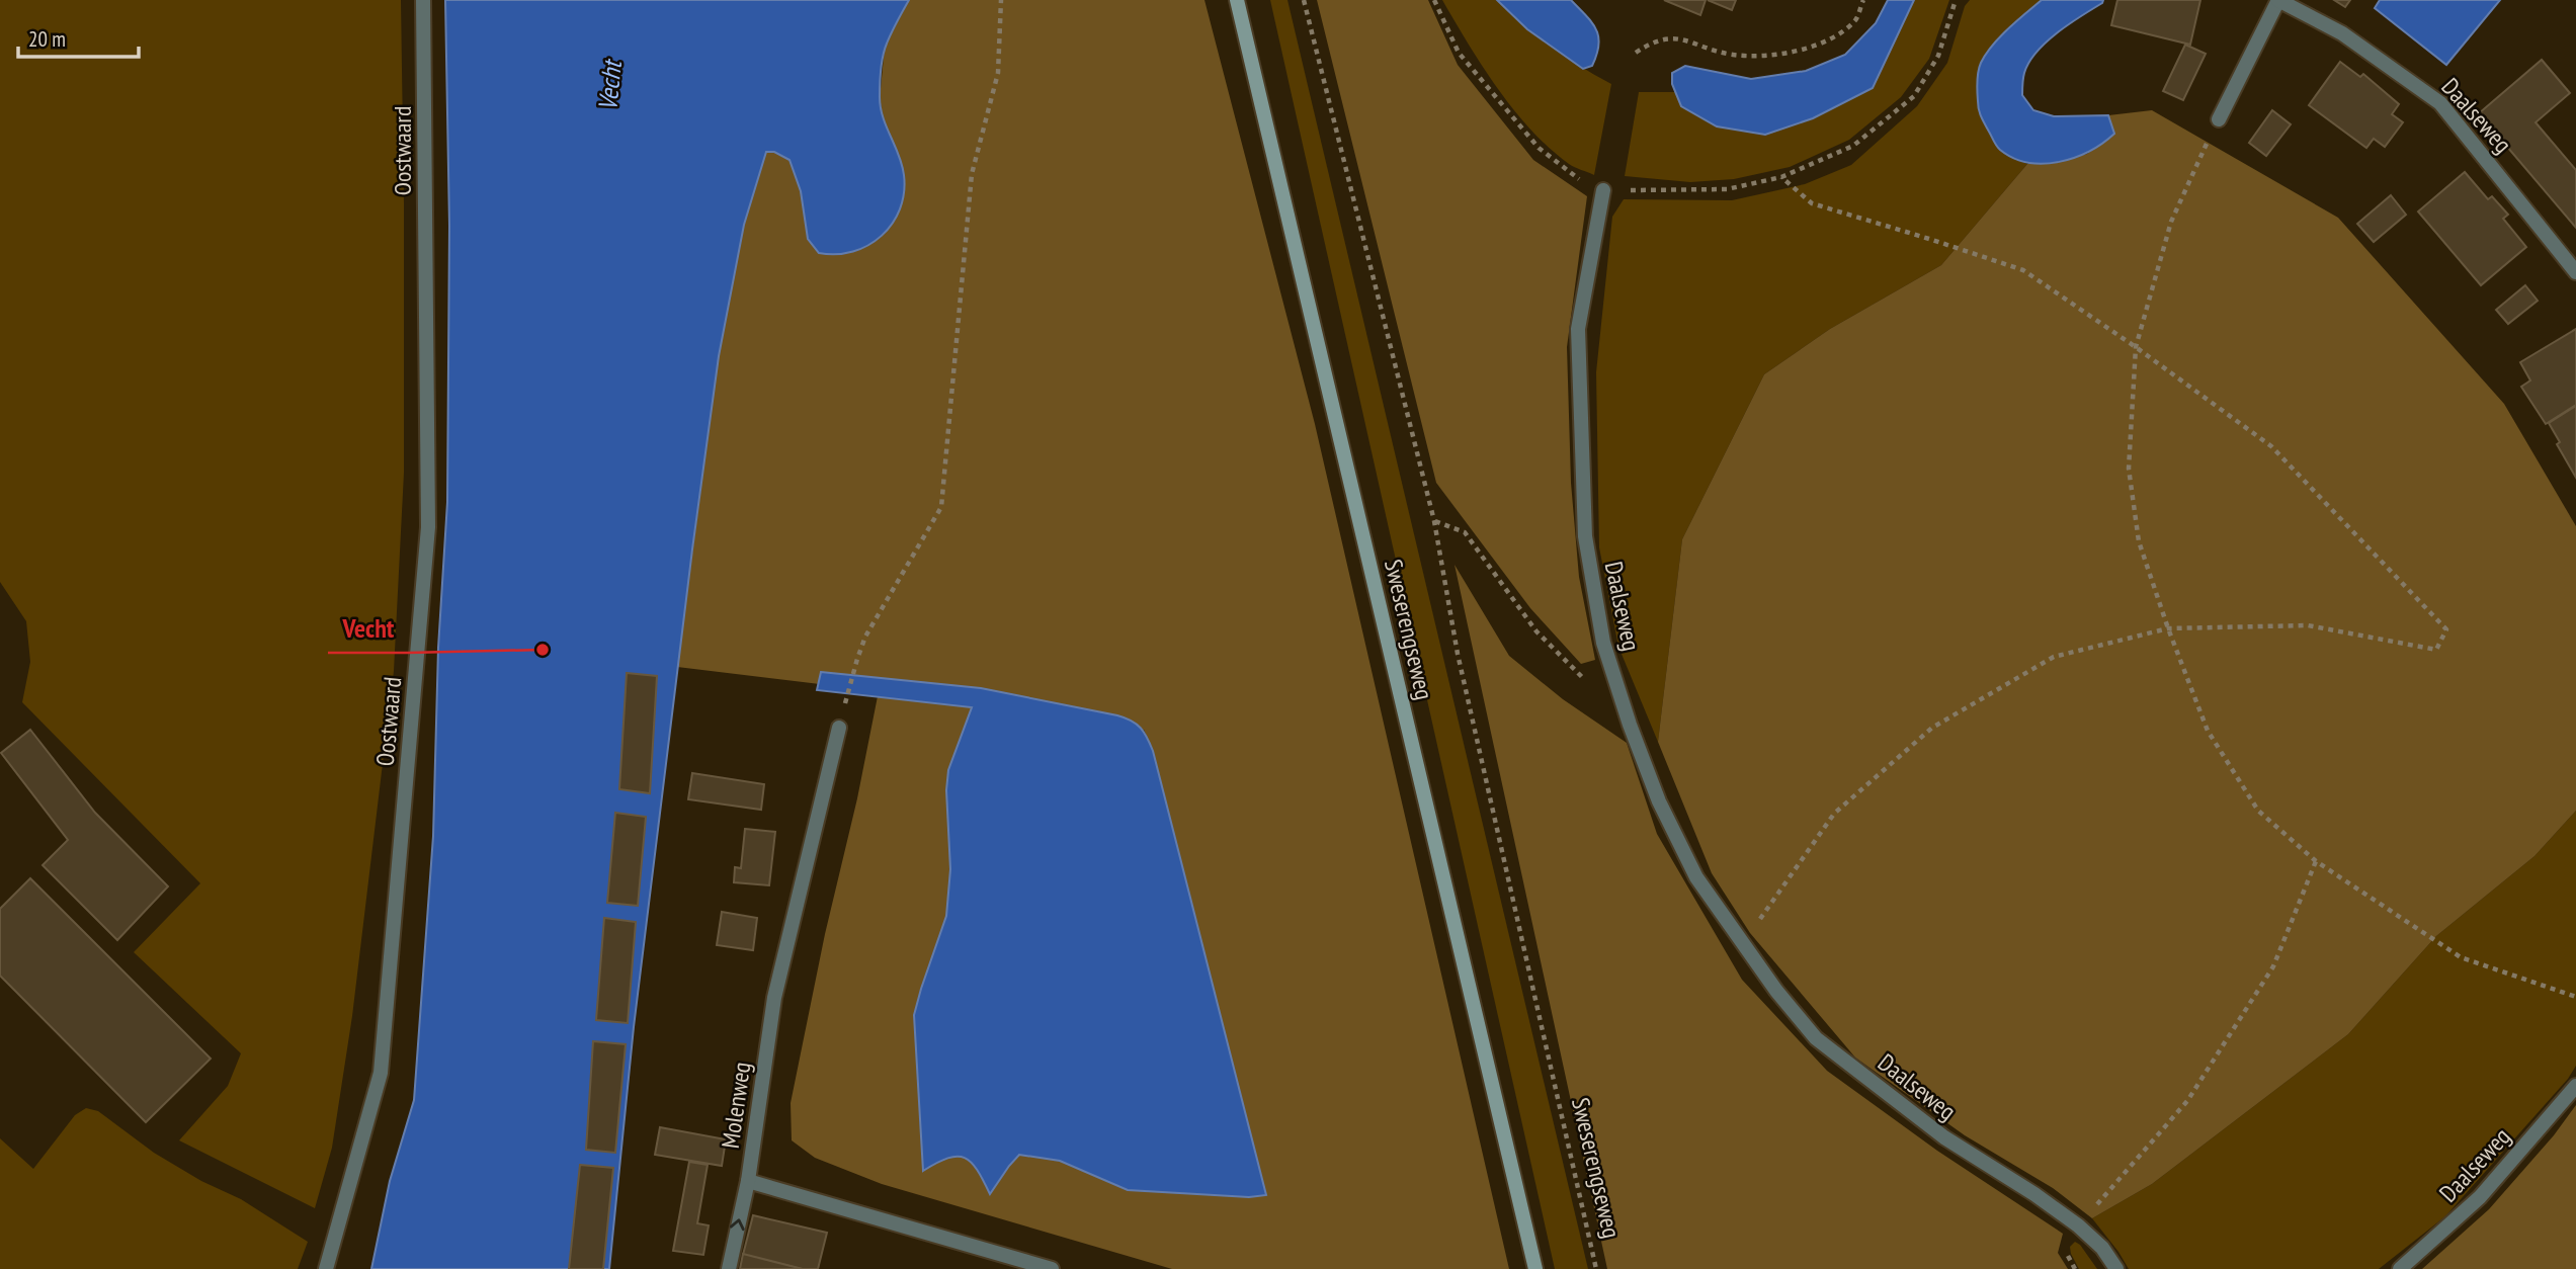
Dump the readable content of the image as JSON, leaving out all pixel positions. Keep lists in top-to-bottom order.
{
  "streets": {
    "main road": ["Sweserengseweg"],
    "street": ["Daalseweg", "Oostwaard", "Molenweg"]
  },
  "water": ["Vecht"],
  "places": ["Vecht"],
  "scale_bar": "20 m"
}
